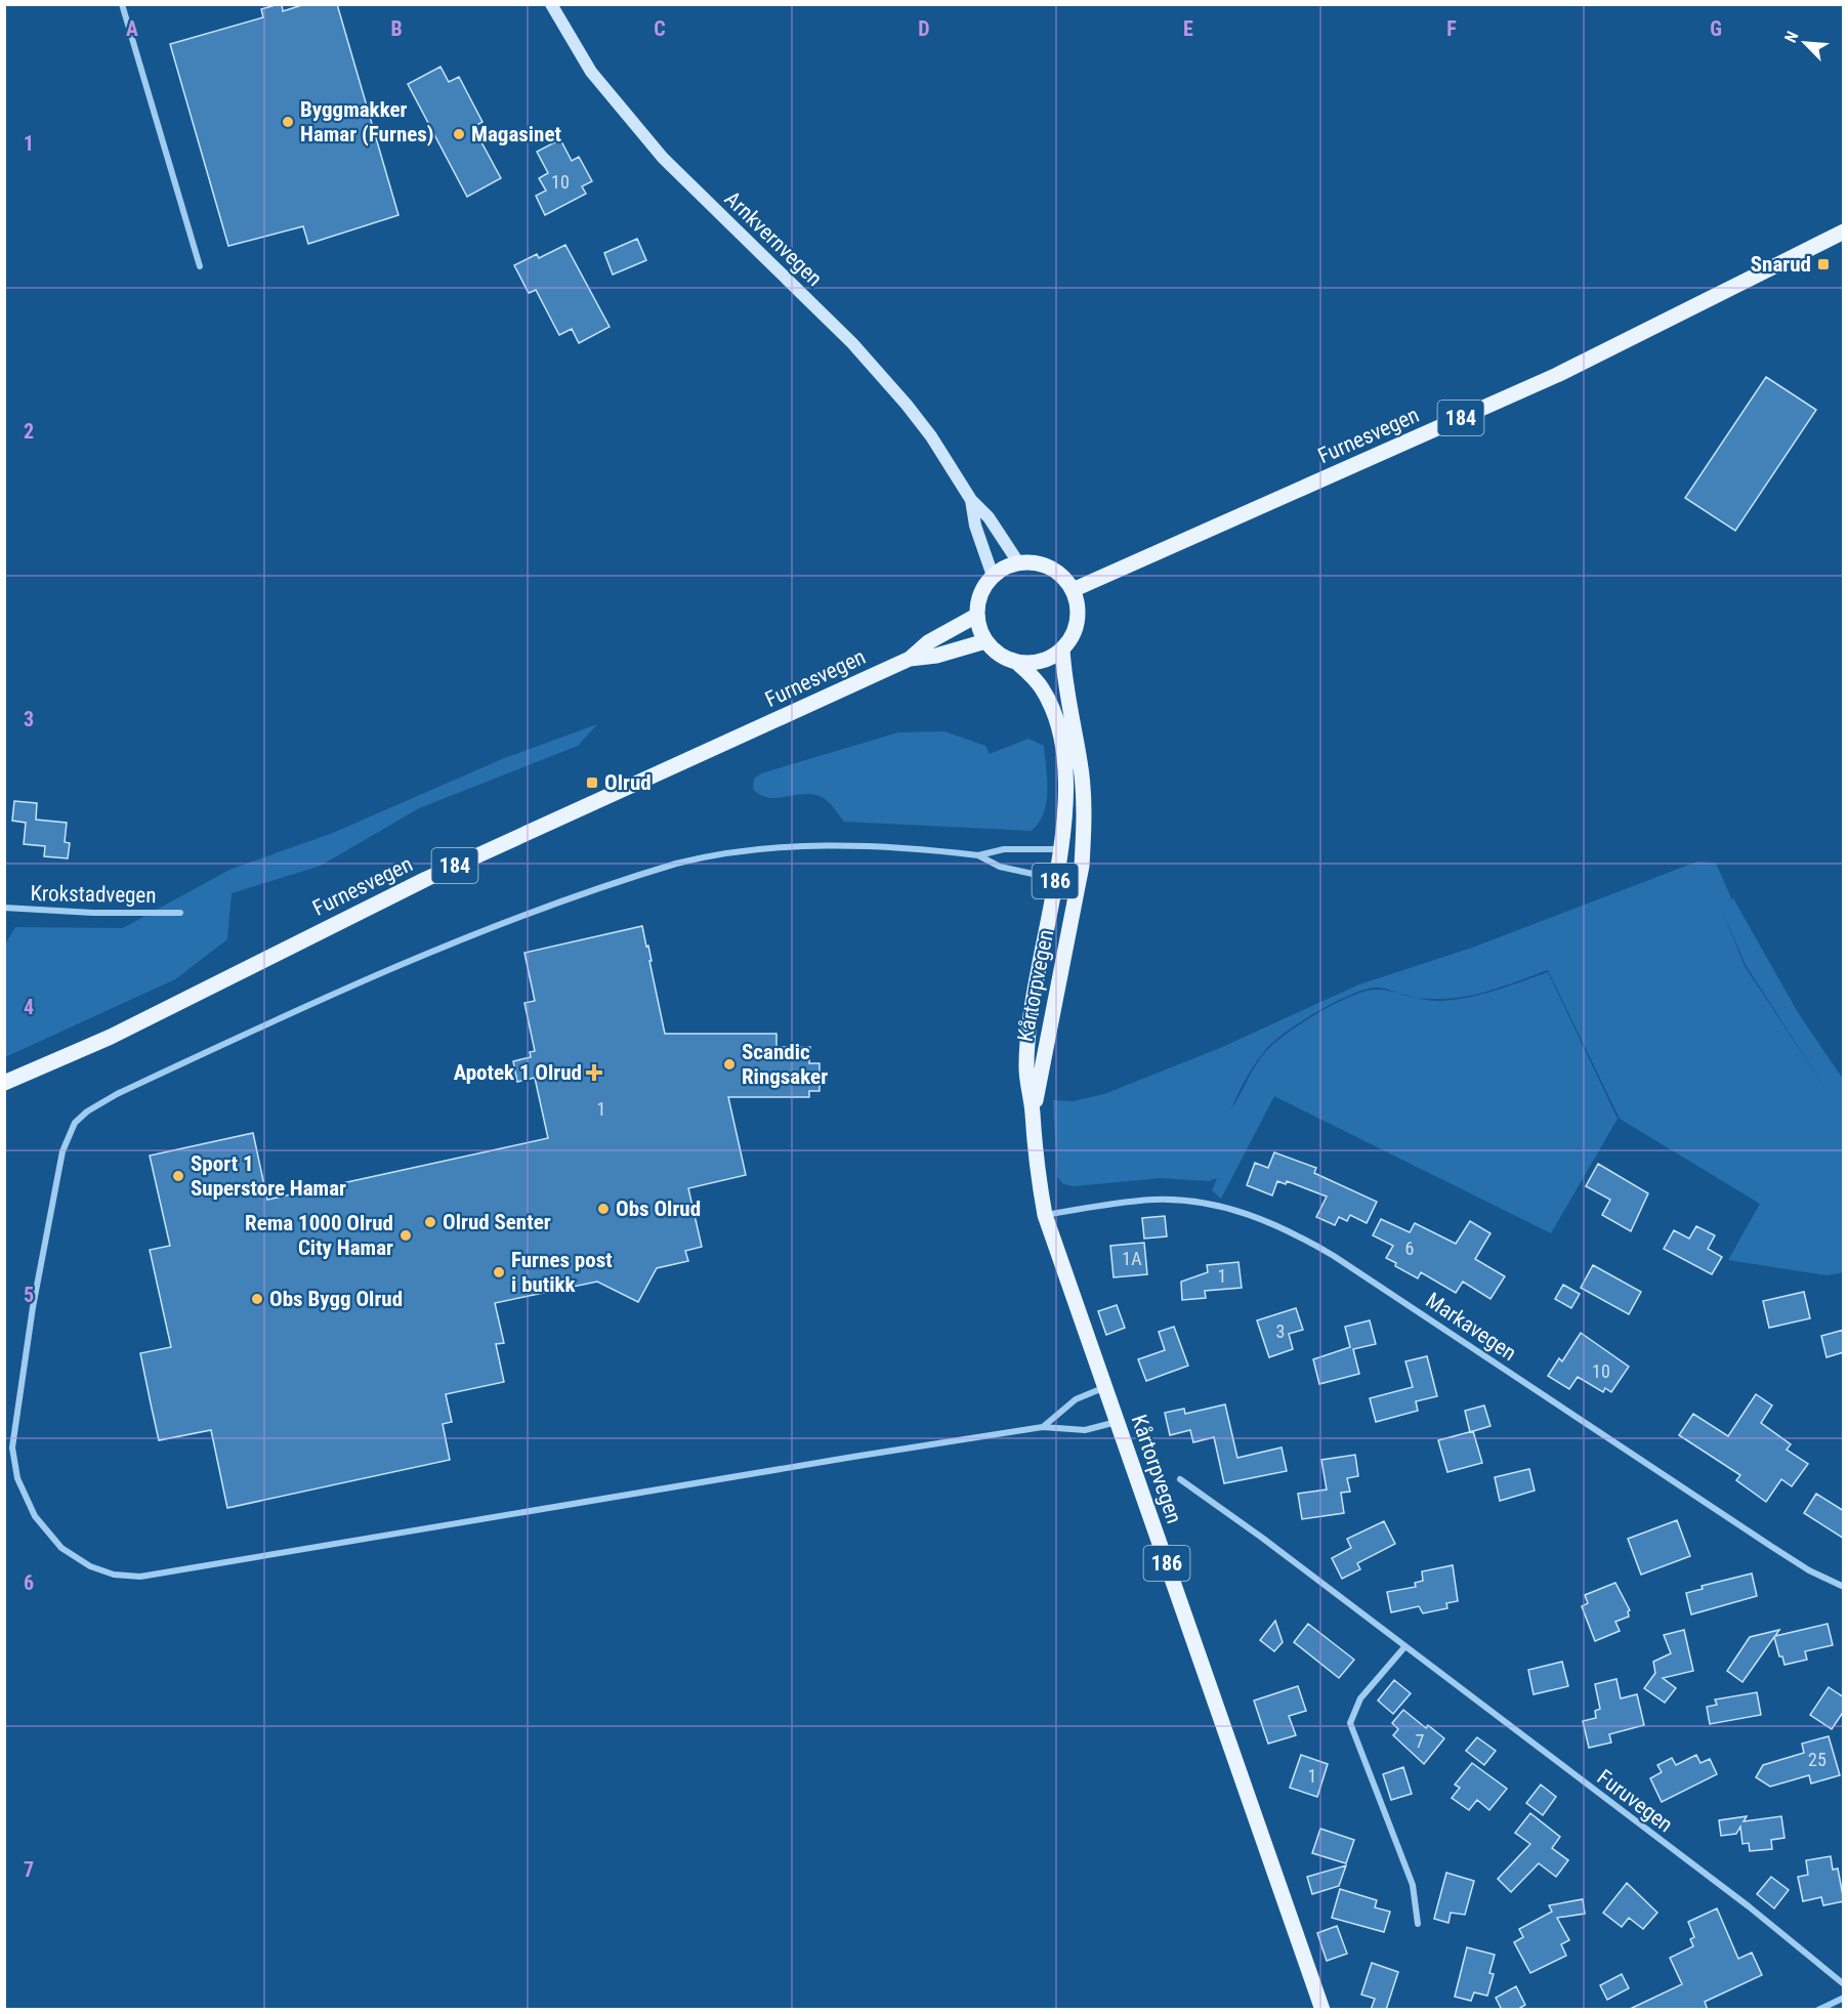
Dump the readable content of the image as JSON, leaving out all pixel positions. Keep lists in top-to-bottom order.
{
  "streets": {
    "main road": [
      "Arnkvernvegen",
      "184",
      "Furnesvegen",
      "186",
      "Kårtorpvegen"
    ],
    "street": ["Krokstadvegen", "Markavegen", "Furuvegen"]
  },
  "crossings": [
    ["Furnesvegen", "Kårtorpvegen"],
    ["Kårtorpvegen", "Markavegen"]
  ],
  "places": {
    "other": [
      "Byggmakker Hamar (Furnes)",
      "Magasinet",
      "Scandic Ringsaker",
      "Sport 1 Superstore Hamar",
      "Obs Olrud",
      "Olrud Senter",
      "Rema 1000 Olrud City Hamar",
      "Furnes post i butikk",
      "Obs Bygg Olrud"
    ],
    "transit": ["Snarud", "Olrud"],
    "health": ["Apotek 1 Olrud"]
  },
  "house_numbers": [
    "10",
    "1",
    "6",
    "1A",
    "1",
    "3",
    "10",
    "7",
    "25",
    "1"
  ],
  "north": "top left",
  "grid": {
    "columns": [
      "A",
      "B",
      "C",
      "D",
      "E",
      "F",
      "G"
    ],
    "rows": [
      "1",
      "2",
      "3",
      "4",
      "5",
      "6",
      "7"
    ]
  }
}
